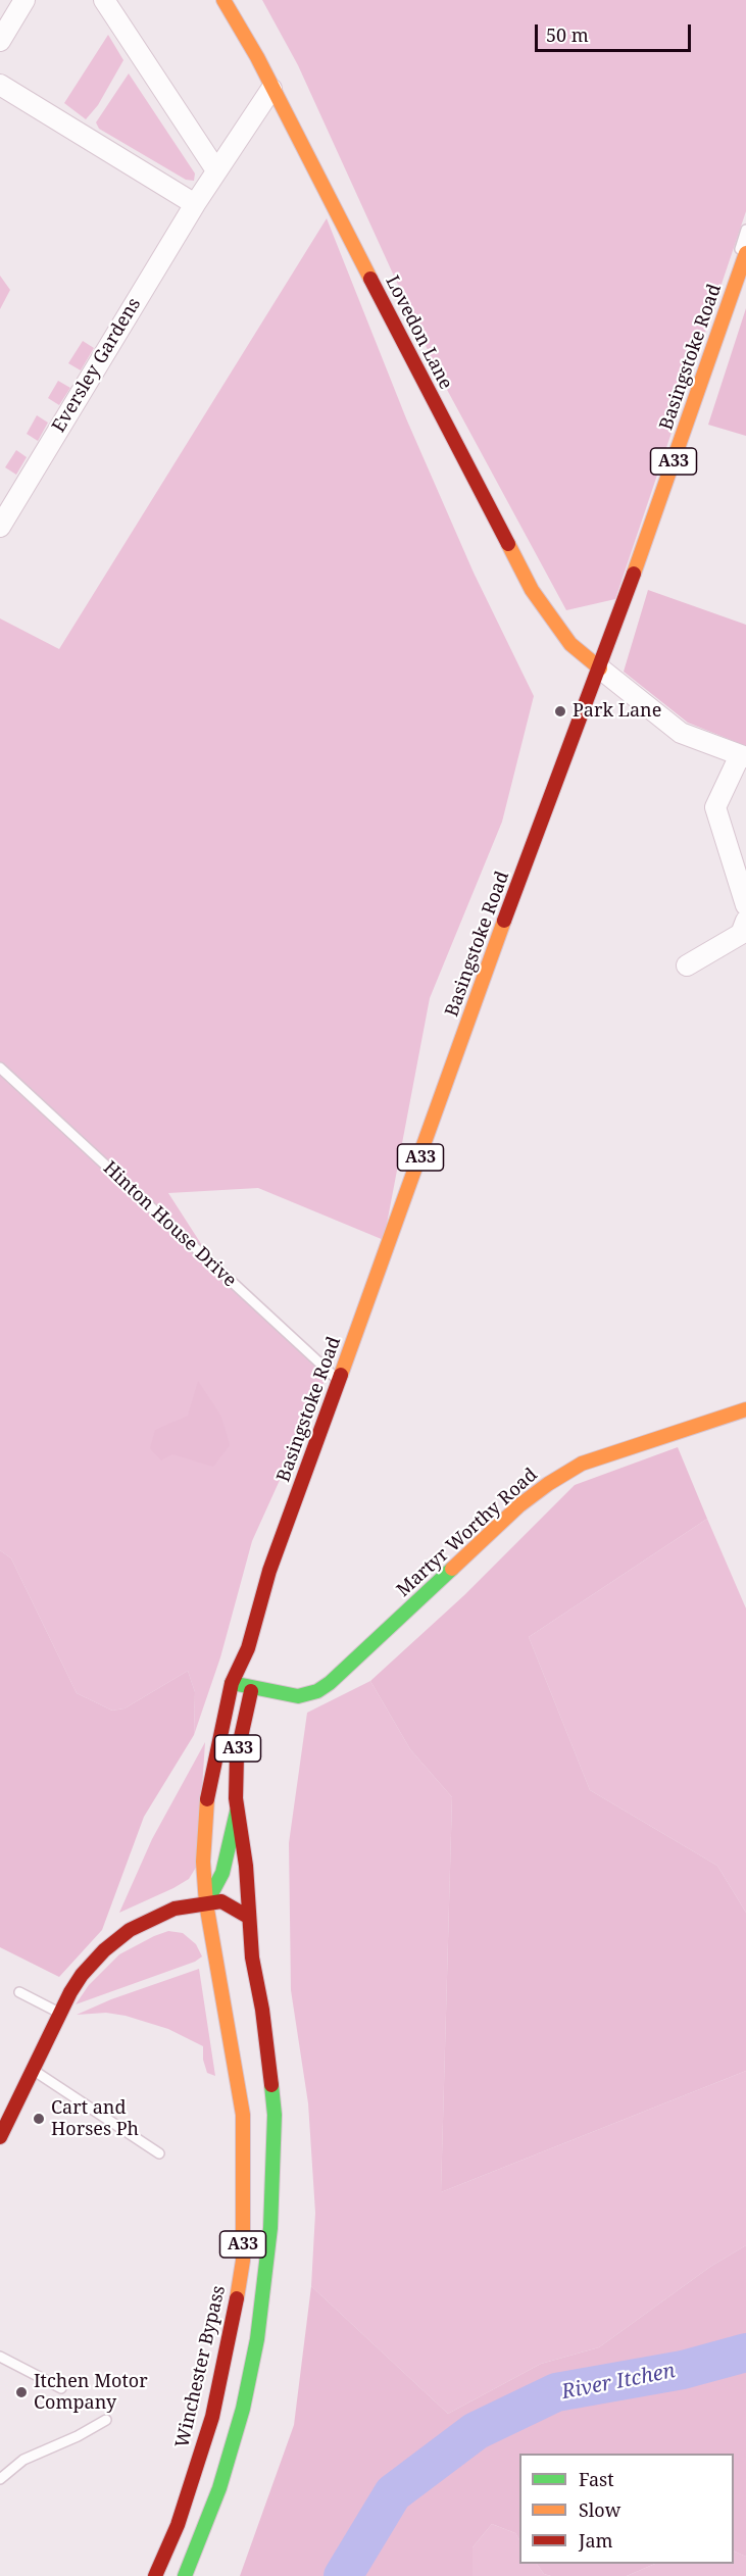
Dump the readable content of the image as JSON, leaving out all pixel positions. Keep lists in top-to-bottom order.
{
  "streets": {
    "main road": [
      "Lovedon Lane",
      "Basingstoke Road",
      "A33",
      "Martyr Worthy Road",
      "Winchester Bypass"
    ],
    "street": ["Eversley Gardens"],
    "lane": ["Hinton House Drive"]
  },
  "crossings": [
    ["Lovedon Lane", "Basingstoke Road"],
    ["Lovedon Lane", "Eversley Gardens"],
    ["Basingstoke Road", "A33"],
    ["Basingstoke Road", "Hinton House Drive"],
    ["Basingstoke Road", "Martyr Worthy Road"],
    ["Basingstoke Road", "Winchester Bypass"]
  ],
  "water": ["River Itchen"],
  "places": ["Park Lane", "Cart and Horses Ph", "Itchen Motor Company"],
  "legend": ["Fast", "Slow", "Jam"],
  "scale_bar": "50 m"
}
